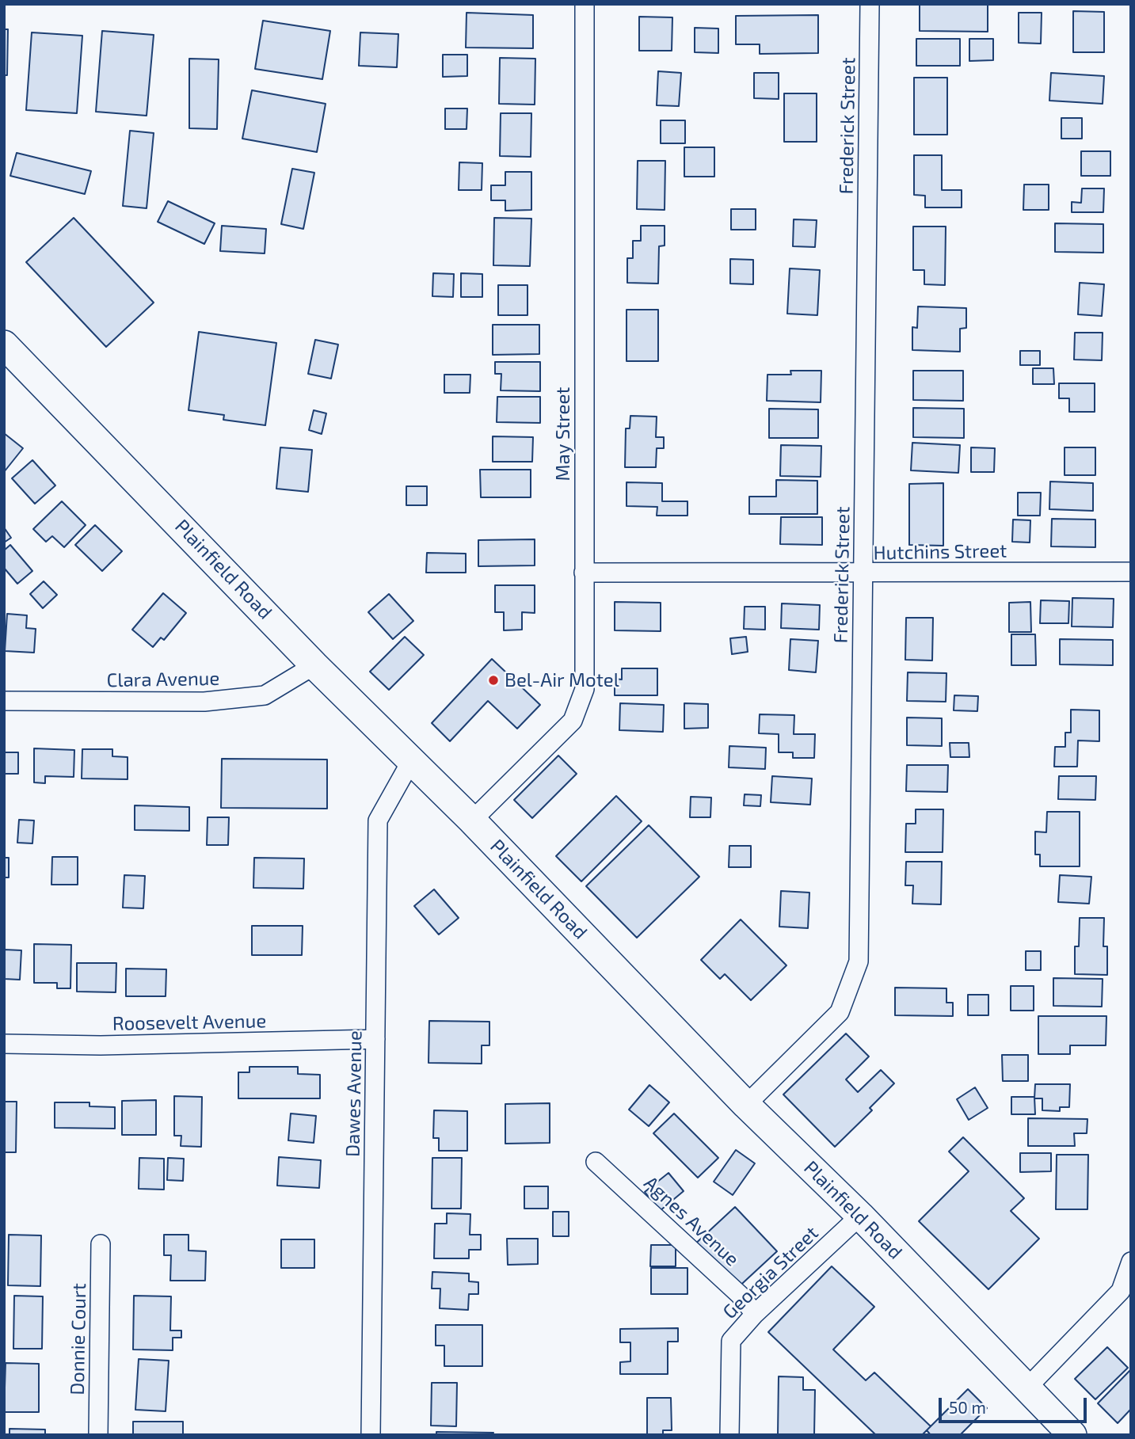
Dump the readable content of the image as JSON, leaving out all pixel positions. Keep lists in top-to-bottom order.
{
  "streets": {
    "main road": ["Plainfield Road"],
    "street": [
      "Frederick Street",
      "May Street",
      "Hutchins Street",
      "Clara Avenue",
      "Roosevelt Avenue",
      "Dawes Avenue",
      "Agnes Avenue",
      "Georgia Street",
      "Donnie Court"
    ]
  },
  "crossings": [
    ["Frederick Street", "Hutchins Street"],
    ["Frederick Street", "Plainfield Road"],
    ["May Street", "Hutchins Street"],
    ["May Street", "Plainfield Road"],
    ["Plainfield Road", "Clara Avenue"],
    ["Plainfield Road", "Dawes Avenue"],
    ["Plainfield Road", "Georgia Street"],
    ["Roosevelt Avenue", "Dawes Avenue"],
    ["Agnes Avenue", "Georgia Street"]
  ],
  "places": ["Bel-Air Motel"],
  "scale_bar": "50 m"
}
